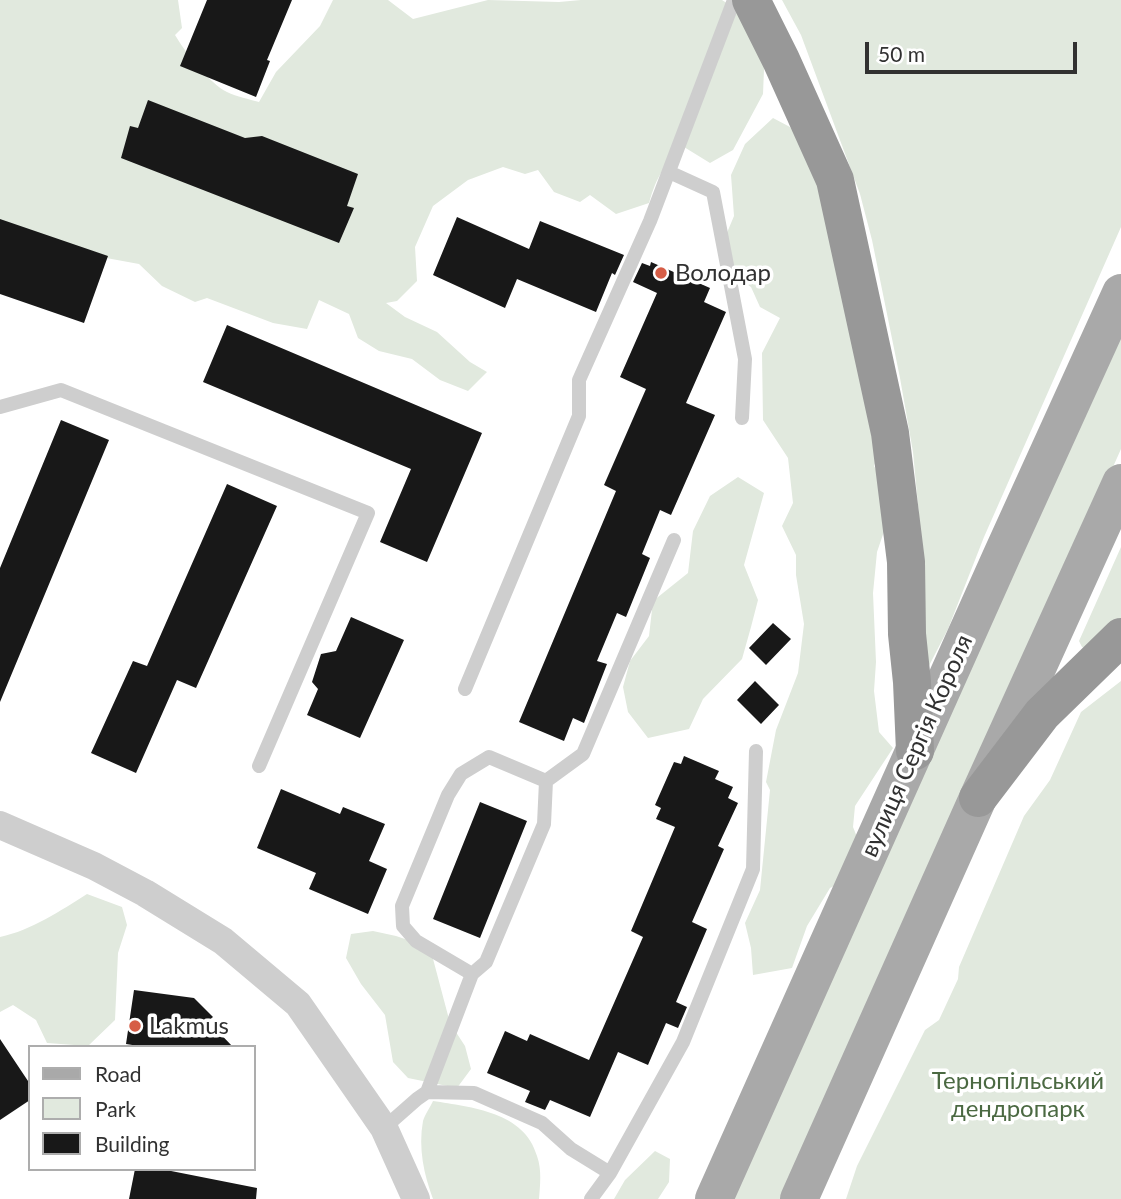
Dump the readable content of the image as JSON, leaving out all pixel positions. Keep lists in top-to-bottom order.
{
  "streets": {
    "main road": ["вулиця Сергія Короля"]
  },
  "parks": ["Тернопільський дендропарк"],
  "places": ["Володар", "Lakmus"],
  "legend": ["Road", "Park", "Building"],
  "scale_bar": "50 m"
}
